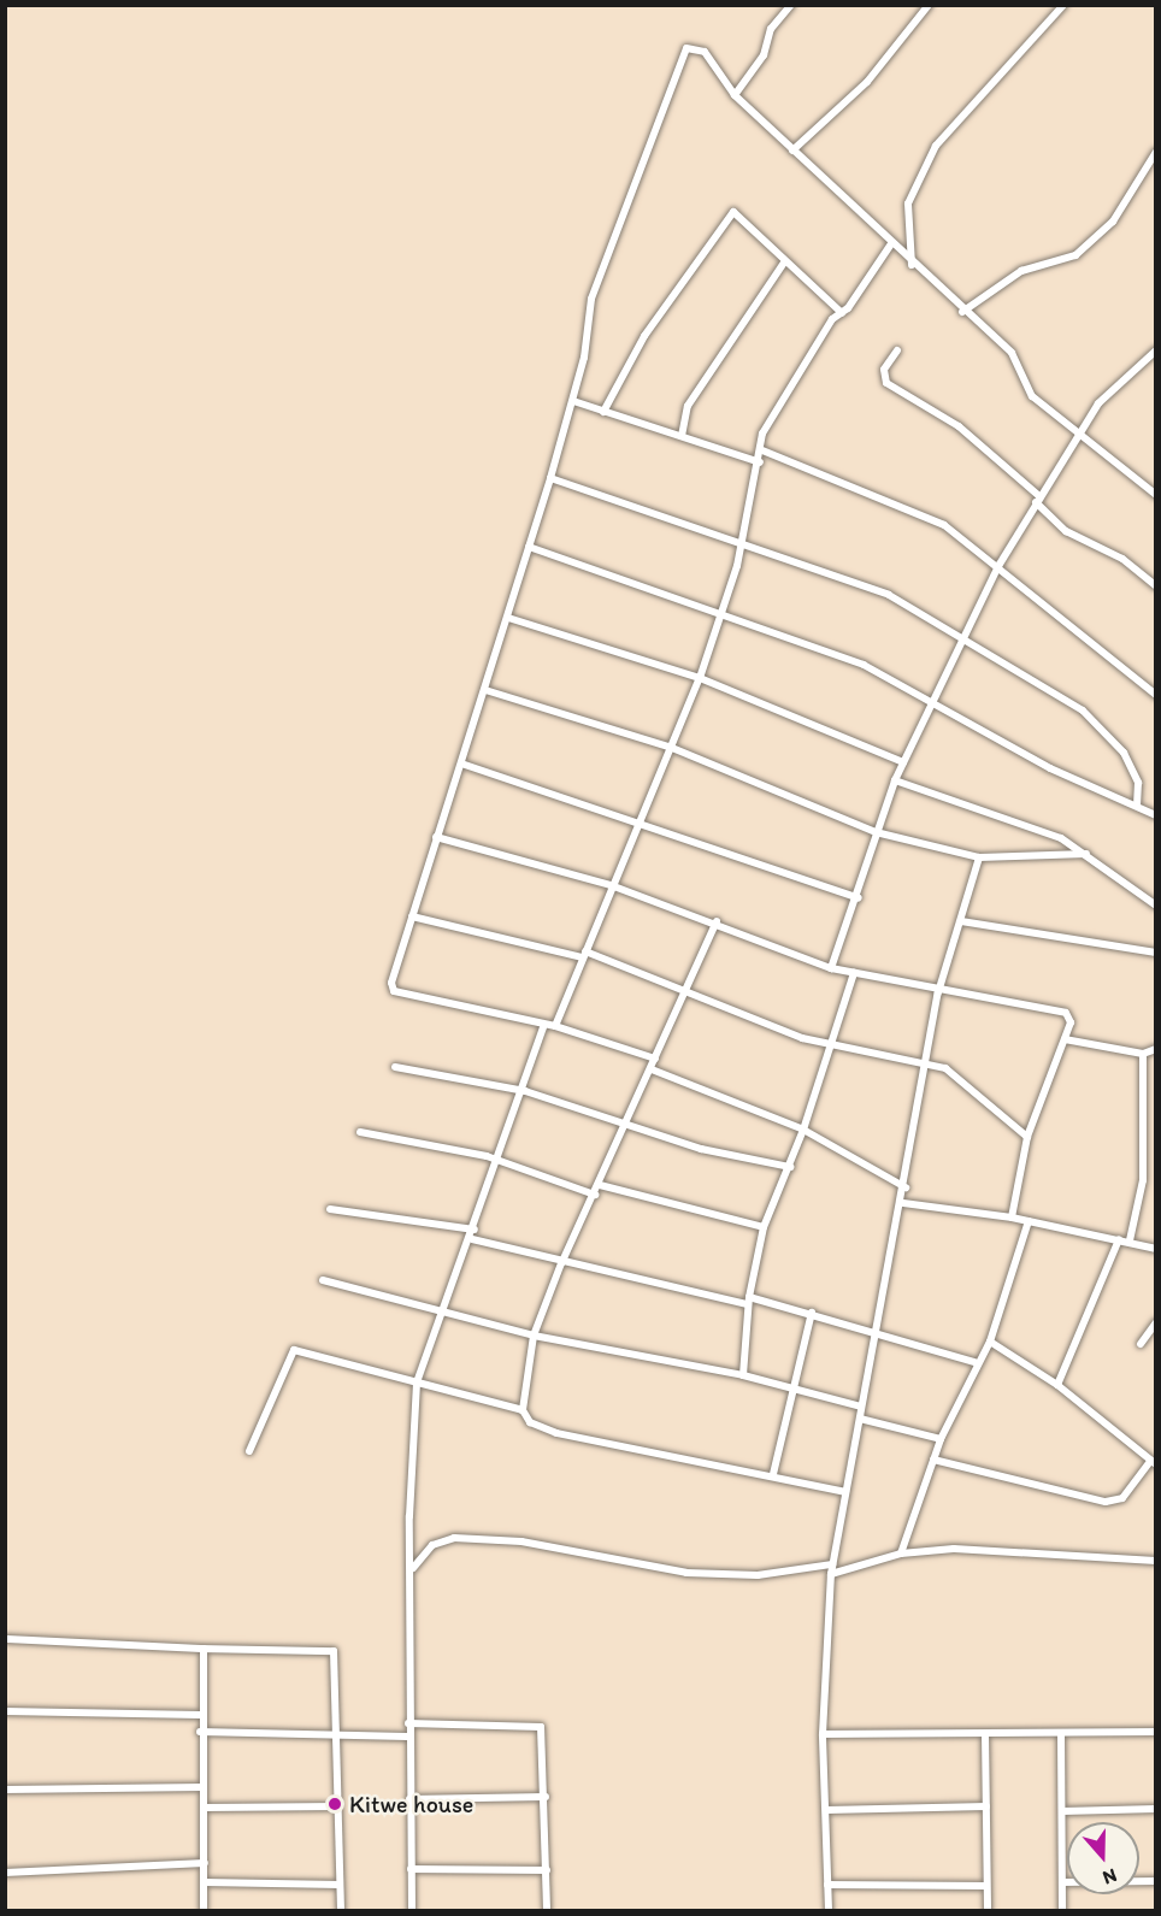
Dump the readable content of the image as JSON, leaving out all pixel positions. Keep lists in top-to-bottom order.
{
  "places": ["Kitwe house"],
  "north": "bottom"
}
